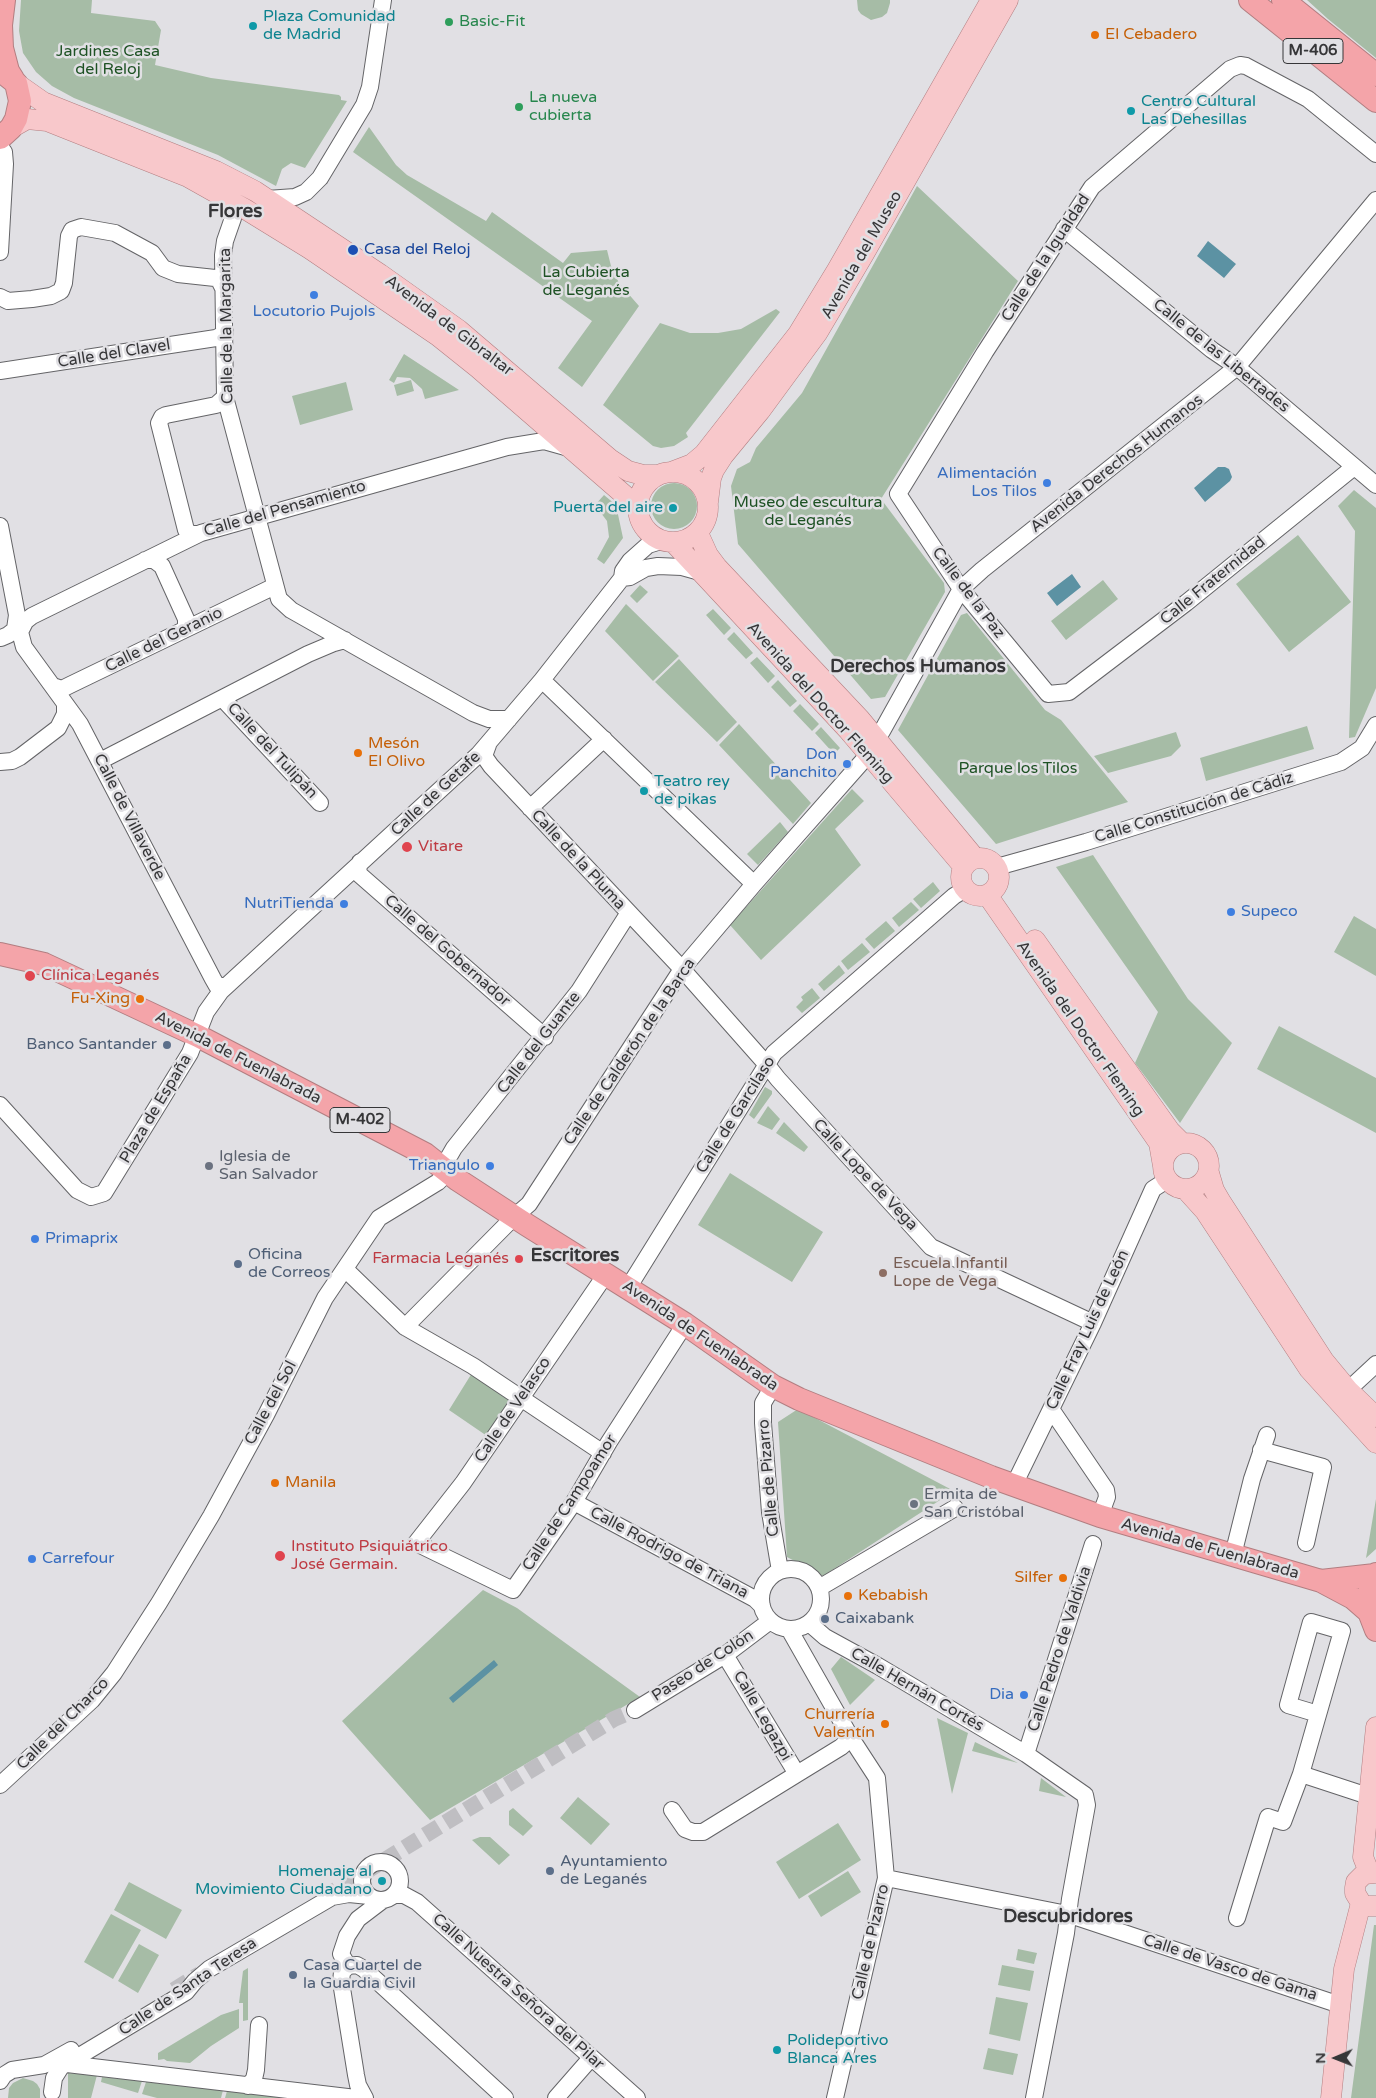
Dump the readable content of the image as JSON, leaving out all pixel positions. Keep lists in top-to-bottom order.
{
  "streets": {
    "highway": ["M-406", "Avenida de Fuenlabrada", "M-402"],
    "main road": ["Avenida del Museo", "Avenida de Gibraltar", "Avenida del Doctor Fleming"],
    "street": [
      "Calle de la Igualdad",
      "Calle de la Margarita",
      "Calle del Clavel",
      "Calle de las Libertades",
      "Avenida Derechos Humanos",
      "Calle del Pensamiento",
      "Calle Fraternidad",
      "Calle de la Paz",
      "Calle del Geranio",
      "Calle del Tulipán",
      "Calle de Getafe",
      "Calle Constitución de Cádiz",
      "Calle de Villaverde",
      "Calle de la Pluma",
      "Calle del Gobernador",
      "Calle del Guante",
      "Calle de Calderón de la Barca",
      "Plaza de España",
      "Calle de Garcilaso",
      "Calle Lope de Vega",
      "Calle Fray Luis de León",
      "Calle del Sol",
      "Calle de Velasco",
      "Calle de Pizarro",
      "Calle de Campoamor",
      "Calle Rodrigo de Triana",
      "Calle Pedro de Valdivia",
      "Paseo de Colón",
      "Calle Hernán Cortés",
      "Calle Legazpi",
      "Calle del Charco",
      "Calle de Vasco de Gama",
      "Calle de Santa Teresa",
      "Calle Nuestra Señora del Pilar"
    ]
  },
  "crossings": [
    ["Avenida del Museo", "Avenida de Gibraltar"],
    ["Avenida del Museo", "Avenida del Doctor Fleming"],
    ["Avenida del Museo", "Calle de Getafe"],
    ["Calle de la Igualdad", "Calle de las Libertades"],
    ["Calle de la Igualdad", "Calle de la Paz"],
    ["Calle de la Margarita", "Avenida de Gibraltar"],
    ["Calle de la Margarita", "Calle del Clavel"],
    ["Calle de la Margarita", "Calle del Pensamiento"],
    ["Calle de la Margarita", "Calle del Geranio"],
    ["Calle de la Margarita", "Calle del Tulipán"],
    ["Avenida de Gibraltar", "Calle del Pensamiento"],
    ["Avenida de Gibraltar", "Avenida del Doctor Fleming"],
    ["Avenida de Gibraltar", "Calle de Getafe"],
    ["Calle de las Libertades", "Avenida Derechos Humanos"],
    ["Calle de las Libertades", "Calle Fraternidad"],
    ["Avenida Derechos Humanos", "Calle de la Paz"],
    ["Avenida Derechos Humanos", "Avenida del Doctor Fleming"],
    ["Avenida Derechos Humanos", "Calle de Calderón de la Barca"],
    ["Calle del Pensamiento", "Calle de Villaverde"],
    ["Calle Fraternidad", "Calle de la Paz"],
    ["Calle del Geranio", "Calle de Villaverde"],
    ["Avenida del Doctor Fleming", "Calle de Getafe"],
    ["Avenida del Doctor Fleming", "Calle Constitución de Cádiz"],
    ["Avenida del Doctor Fleming", "Calle de Calderón de la Barca"],
    ["Avenida del Doctor Fleming", "Calle de Garcilaso"],
    ["Avenida del Doctor Fleming", "Calle Fray Luis de León"],
    ["Calle del Tulipán", "Calle de Villaverde"],
    ["Calle de Getafe", "Calle de Villaverde"],
    ["Calle de Getafe", "Calle de la Pluma"],
    ["Calle de Getafe", "Calle del Gobernador"],
    ["Calle de Getafe", "Plaza de España"],
    ["Calle Constitución de Cádiz", "Calle de Garcilaso"],
    ["Calle de Villaverde", "Plaza de España"],
    ["Calle de la Pluma", "Calle del Guante"],
    ["Calle de la Pluma", "Calle de Calderón de la Barca"],
    ["Calle de la Pluma", "Calle Lope de Vega"],
    ["Calle del Gobernador", "Calle del Guante"],
    ["Calle del Guante", "Avenida de Fuenlabrada"],
    ["Calle del Guante", "Calle del Sol"],
    ["Calle de Calderón de la Barca", "Avenida de Fuenlabrada"],
    ["Calle de Calderón de la Barca", "Calle Lope de Vega"],
    ["Avenida de Fuenlabrada", "Plaza de España"],
    ["Avenida de Fuenlabrada", "Calle de Garcilaso"],
    ["Avenida de Fuenlabrada", "Calle Fray Luis de León"],
    ["Avenida de Fuenlabrada", "Calle del Sol"],
    ["Avenida de Fuenlabrada", "Calle de Velasco"],
    ["Avenida de Fuenlabrada", "Calle de Pizarro"],
    ["Avenida de Fuenlabrada", "Calle de Campoamor"],
    ["Calle de Garcilaso", "Calle Lope de Vega"],
    ["Calle Lope de Vega", "Calle Fray Luis de León"],
    ["Calle del Sol", "Calle del Charco"],
    ["Calle de Velasco", "Calle de Campoamor"],
    ["Calle de Pizarro", "Calle Rodrigo de Triana"],
    ["Calle de Pizarro", "Paseo de Colón"],
    ["Calle de Pizarro", "Calle Hernán Cortés"],
    ["Calle de Pizarro", "Calle Legazpi"],
    ["Calle de Pizarro", "Calle de Vasco de Gama"],
    ["Calle de Campoamor", "Calle Rodrigo de Triana"],
    ["Calle Rodrigo de Triana", "Paseo de Colón"],
    ["Calle Rodrigo de Triana", "Calle Hernán Cortés"],
    ["Calle Pedro de Valdivia", "Calle Hernán Cortés"],
    ["Paseo de Colón", "Calle Hernán Cortés"],
    ["Paseo de Colón", "Calle Legazpi"],
    ["Calle Hernán Cortés", "Calle de Vasco de Gama"],
    ["Calle de Santa Teresa", "Calle Nuestra Señora del Pilar"]
  ],
  "districts": [
    "Flores",
    "Derechos Humanos",
    "Escritores",
    "Descubridores"
  ],
  "parks": [
    "Jardines Casa del Reloj",
    "La Cubierta de Leganés",
    "Museo de escultura de Leganés",
    "Parque los Tilos"
  ],
  "places": [
    "Basic-Fit",
    "Plaza Comunidad de Madrid",
    "El Cebadero",
    "La nueva cubierta",
    "Centro Cultural Las Dehesillas",
    "Casa del Reloj",
    "Locutorio Pujols",
    "Alimentación Los Tilos",
    "Puerta del aire",
    "Mesón El Olivo",
    "Don Panchito",
    "Teatro rey de pikas",
    "Vitare",
    "NutriTienda",
    "Supeco",
    "Clínica Leganés",
    "Fu-Xing",
    "Banco Santander",
    "Iglesia de San Salvador",
    "Triangulo",
    "Primaprix",
    "Farmacia Leganés",
    "Oficina de Correos",
    "Escuela Infantil Lope de Vega",
    "Manila",
    "Ermita de San Cristóbal",
    "Instituto Psiquiátrico José Germain.",
    "Carrefour",
    "Silfer",
    "Kebabish",
    "Caixabank",
    "Dia",
    "Churrería Valentín",
    "Ayuntamiento de Leganés",
    "Homenaje al Movimiento Ciudadano",
    "Casa Cuartel de la Guardia Civil",
    "Polideportivo Blanca Ares"
  ],
  "north": "left"
}
